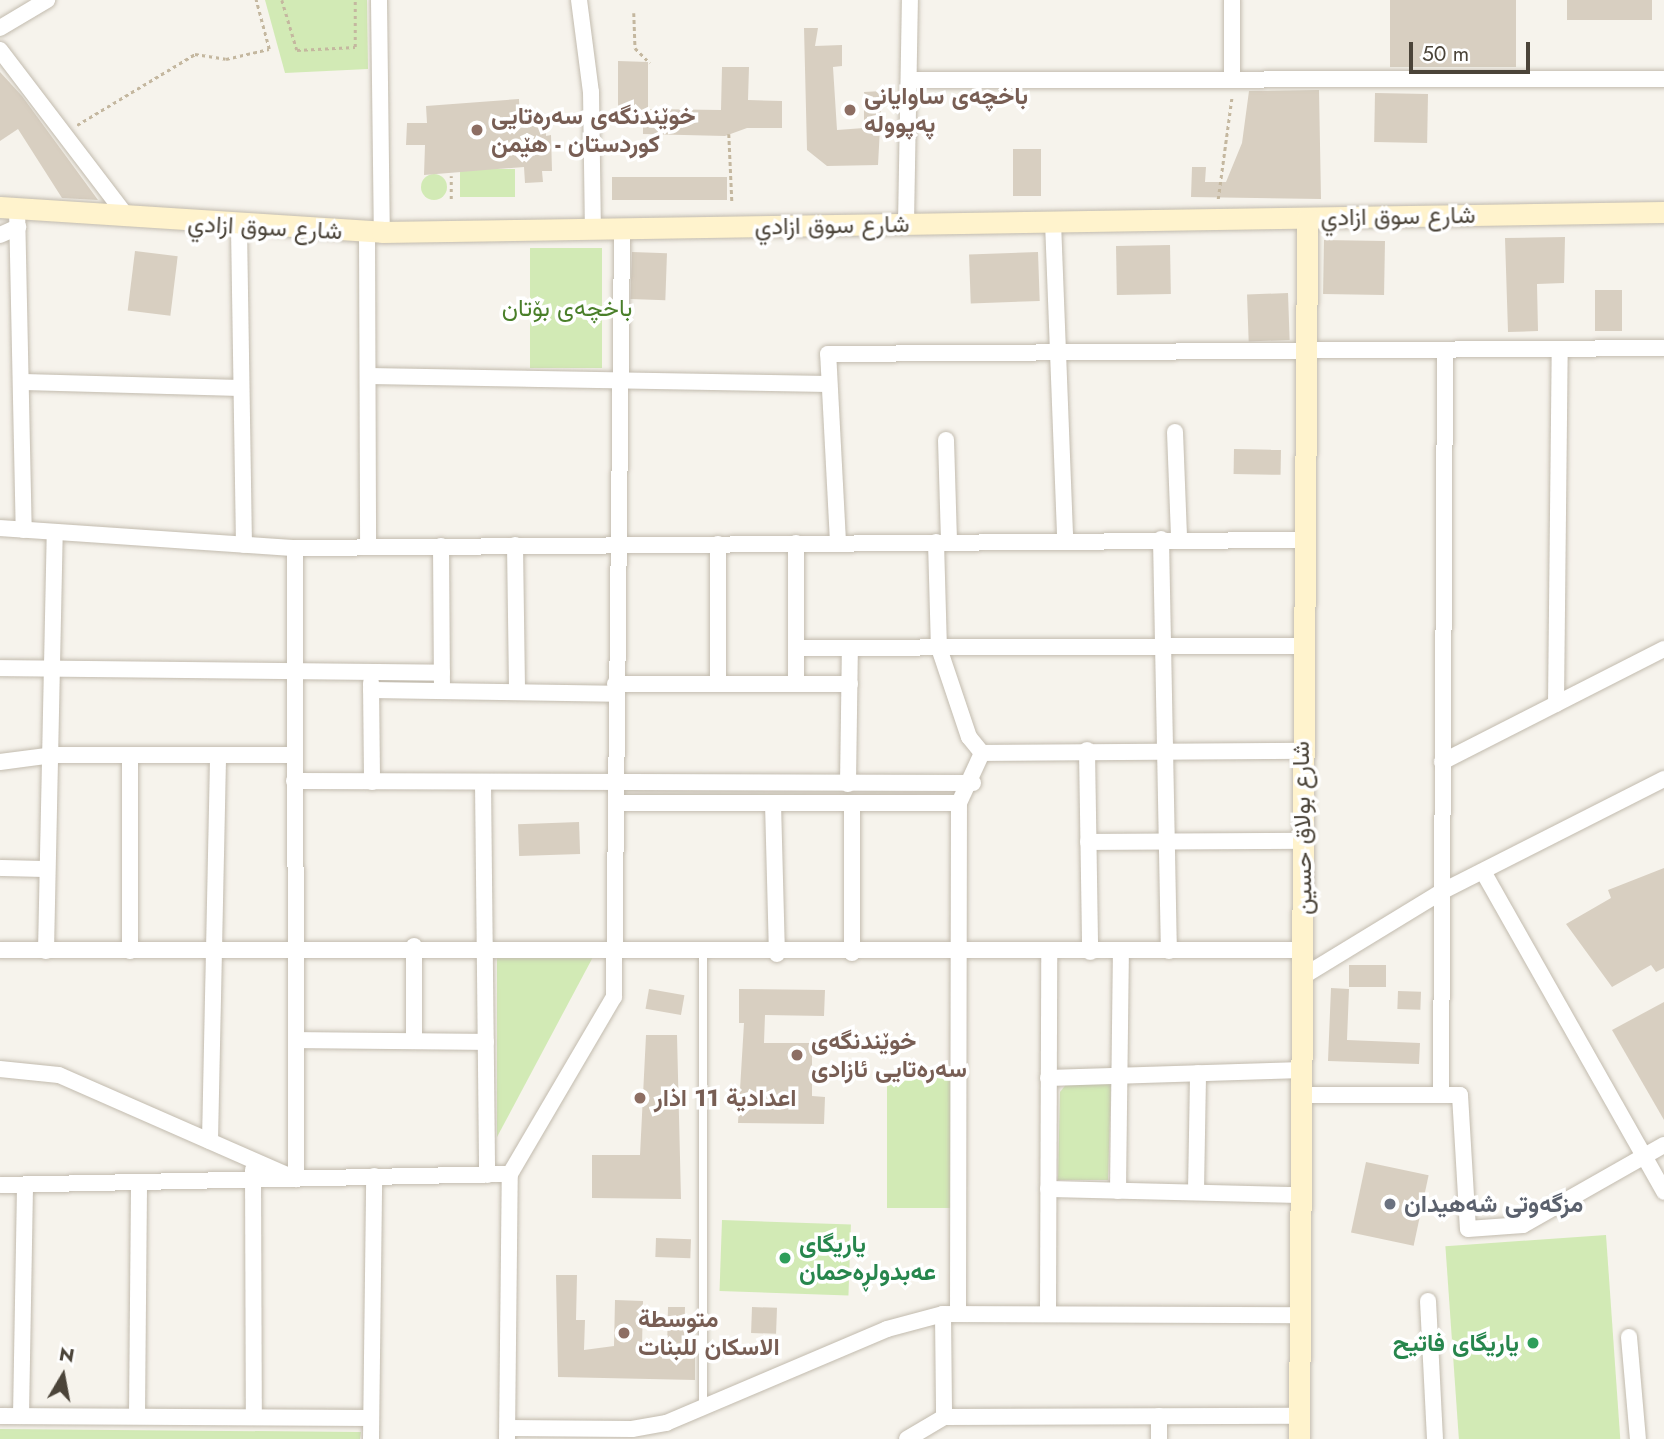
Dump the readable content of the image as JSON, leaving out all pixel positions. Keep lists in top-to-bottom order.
{
  "streets": {
    "street": ["شارع سوق ازادي", "شارع بولاق حسين"]
  },
  "crossings": [
    ["شارع سوق ازادي", "شارع بولاق حسين"]
  ],
  "parks": ["باخچەی بۆتان"],
  "places": [
    "باخچەی ساوایانی پەپوولە",
    "خوێندنگەی سەرەتایی کوردستان - هێمن",
    "خوێندنگەی سەرەتایی ئازادی",
    "اعدادية 11 اذار",
    "مزگەوتی شەهیدان",
    "یاریگای عەبدولڕەحمان",
    "متوسطة الاسكان للبنات",
    "یاریگای فاتیح"
  ],
  "scale_bar": "50 m",
  "north": "top"
}
